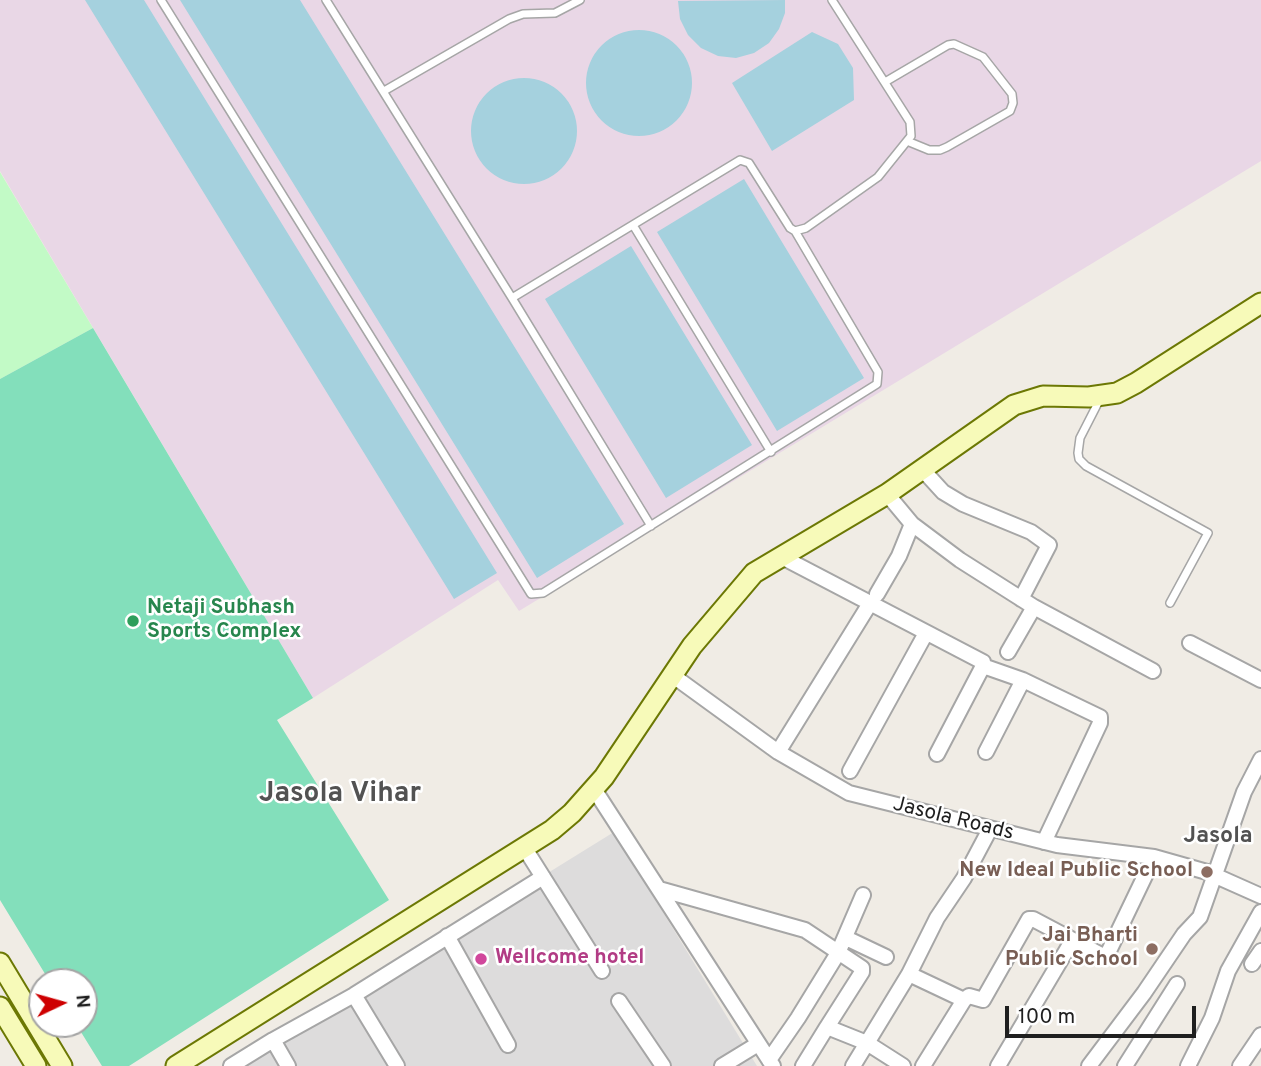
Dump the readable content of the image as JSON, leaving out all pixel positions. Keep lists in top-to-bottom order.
{
  "streets": {
    "street": ["Jasola Roads"]
  },
  "districts": ["Jasola Vihar", "Jasola"],
  "places": [
    "Netaji Subhash Sports Complex",
    "New Ideal Public School",
    "Jai Bharti Public School",
    "Wellcome hotel"
  ],
  "scale_bar": "100 m",
  "north": "right"
}
